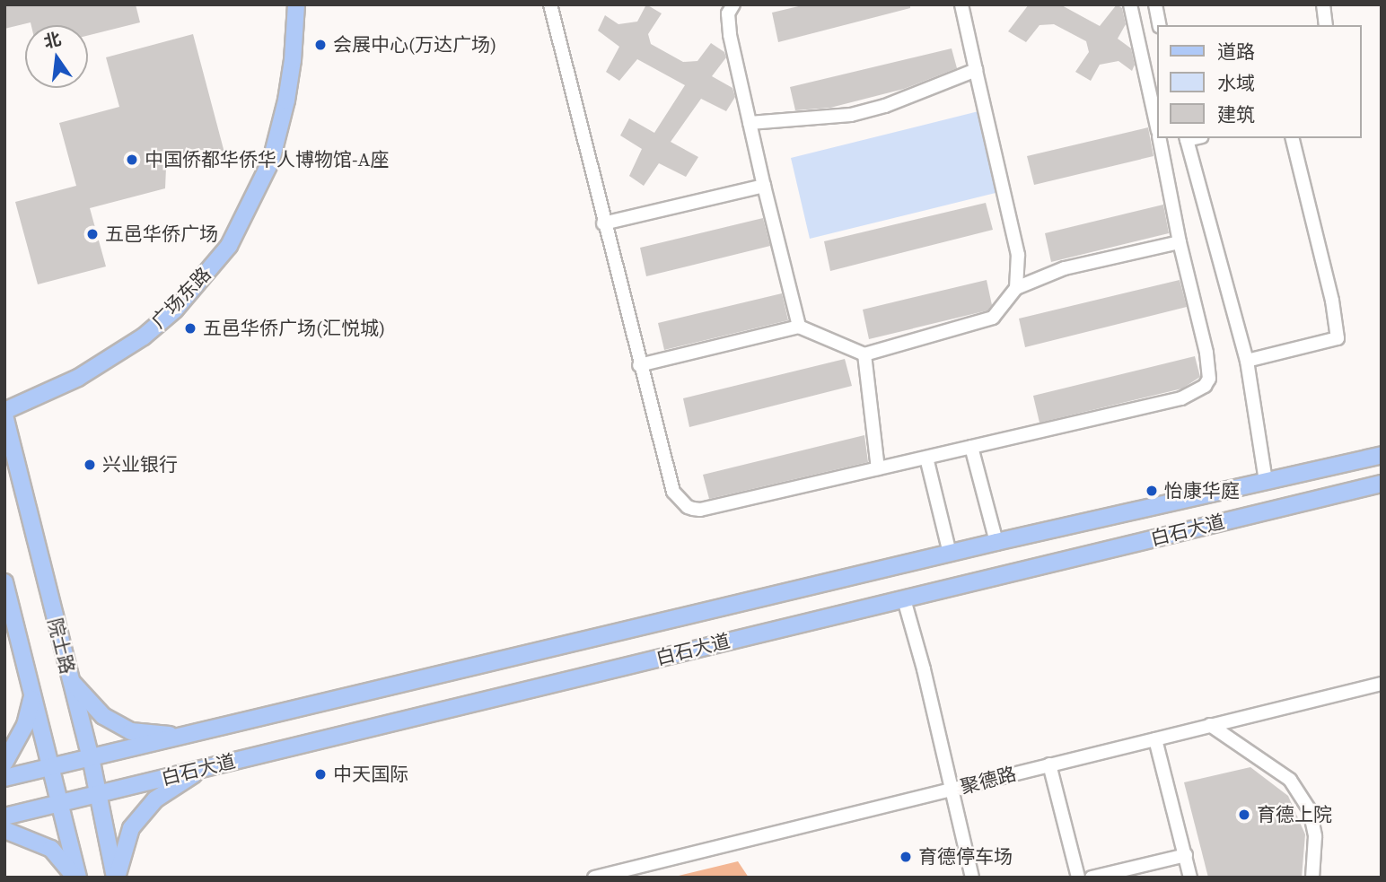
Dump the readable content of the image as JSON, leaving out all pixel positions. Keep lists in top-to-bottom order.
{
  "streets": {
    "main road": ["广场东路", "白石大道", "院士路"],
    "street": ["聚德路"]
  },
  "crossings": [
    ["广场东路", "院士路"],
    ["白石大道", "院士路"]
  ],
  "places": [
    "会展中心(万达广场)",
    "中国侨都华侨华人博物馆-A座",
    "五邑华侨广场",
    "五邑华侨广场(汇悦城)",
    "兴业银行",
    "怡康华庭",
    "中天国际",
    "育德上院",
    "育德停车场"
  ],
  "legend": ["道路", "水域", "建筑"],
  "north": "top"
}
